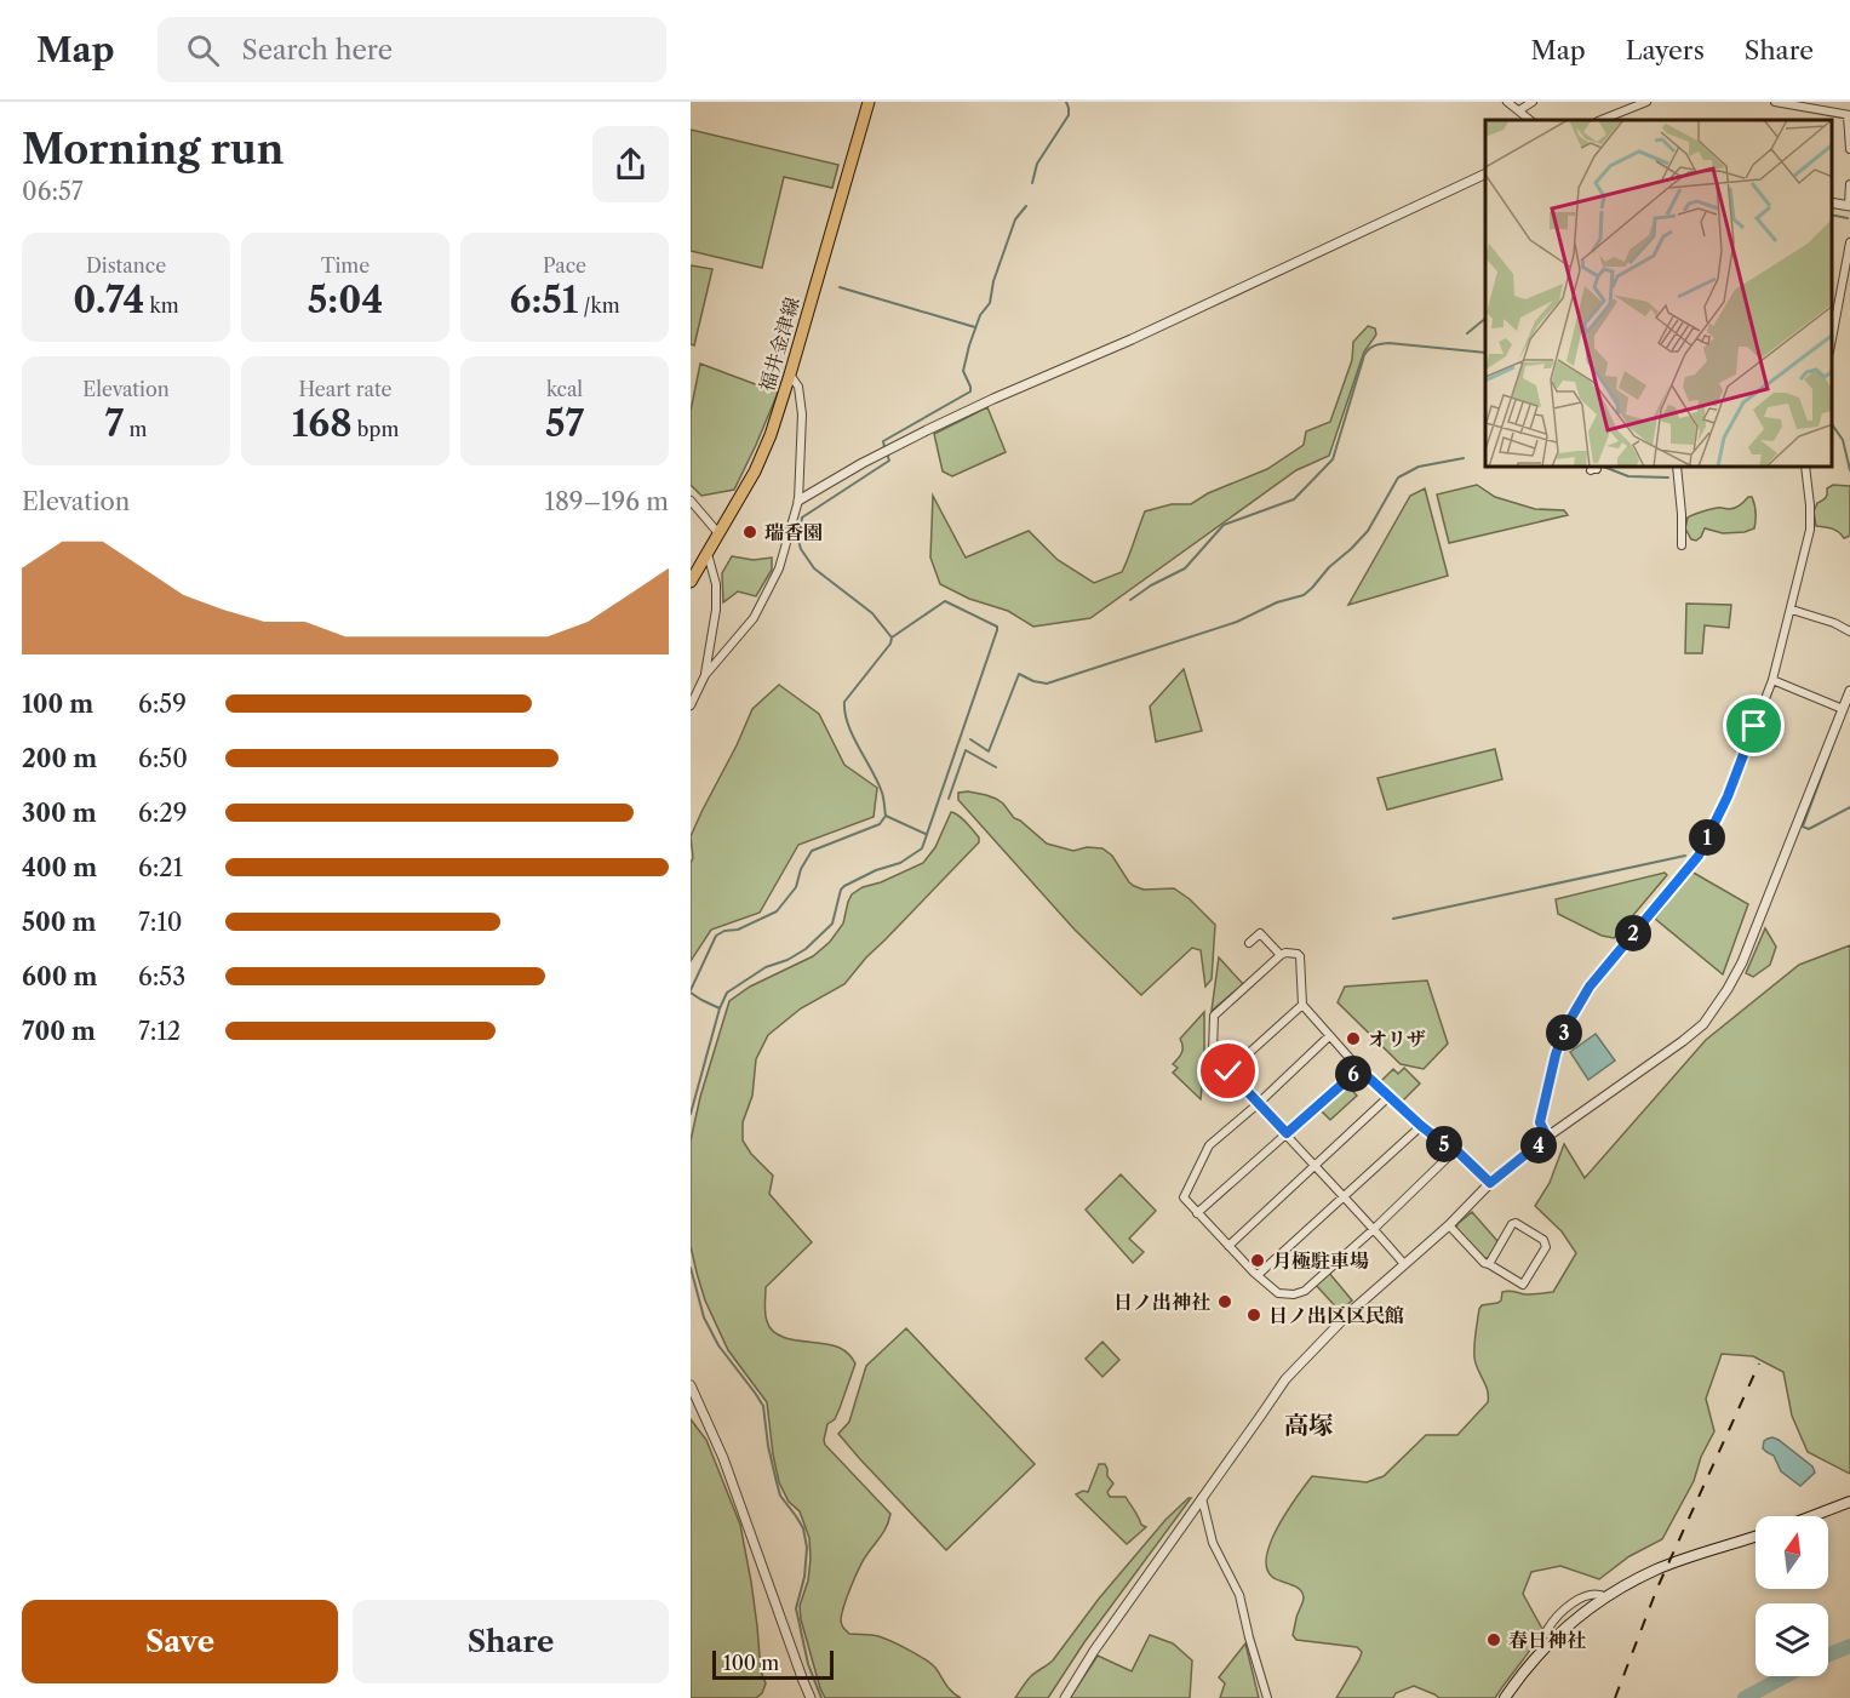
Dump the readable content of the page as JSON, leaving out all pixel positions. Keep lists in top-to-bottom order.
{
  "streets": {
    "main road": ["福井金津線"]
  },
  "districts": ["高塚"],
  "places": [
    "瑞香園",
    "オリザ",
    "月極駐車場",
    "日ノ出神社",
    "日ノ出区区民館",
    "春日神社"
  ],
  "scale_bar": "100 m",
  "north": "top",
  "page": {
    "header": "Map",
    "search": "Search here",
    "nav": ["Map", "Layers", "Share"],
    "heading": ["Morning run", "06:57"],
    "stats": [
      ["Distance", "0.74 km"],
      ["Time", "5:04"],
      ["Pace", "6:51 /km"],
      ["Elevation", "7 m"],
      ["Heart rate", "168 bpm"],
      ["kcal", "57"]
    ],
    "chart": ["Elevation", "189–196 m"],
    "list": [
      {
        "name": "100 m",
        "note": "6:59"
      },
      {
        "name": "200 m",
        "note": "6:50"
      },
      {
        "name": "300 m",
        "note": "6:29"
      },
      {
        "name": "400 m",
        "note": "6:21"
      },
      {
        "name": "500 m",
        "note": "7:10"
      },
      {
        "name": "600 m",
        "note": "6:53"
      },
      {
        "name": "700 m",
        "note": "7:12"
      }
    ],
    "pins": [
      "1",
      "2",
      "3",
      "6",
      "5",
      "4"
    ],
    "buttons": ["Save", "Share"],
    "scale": "100 m"
  }
}
